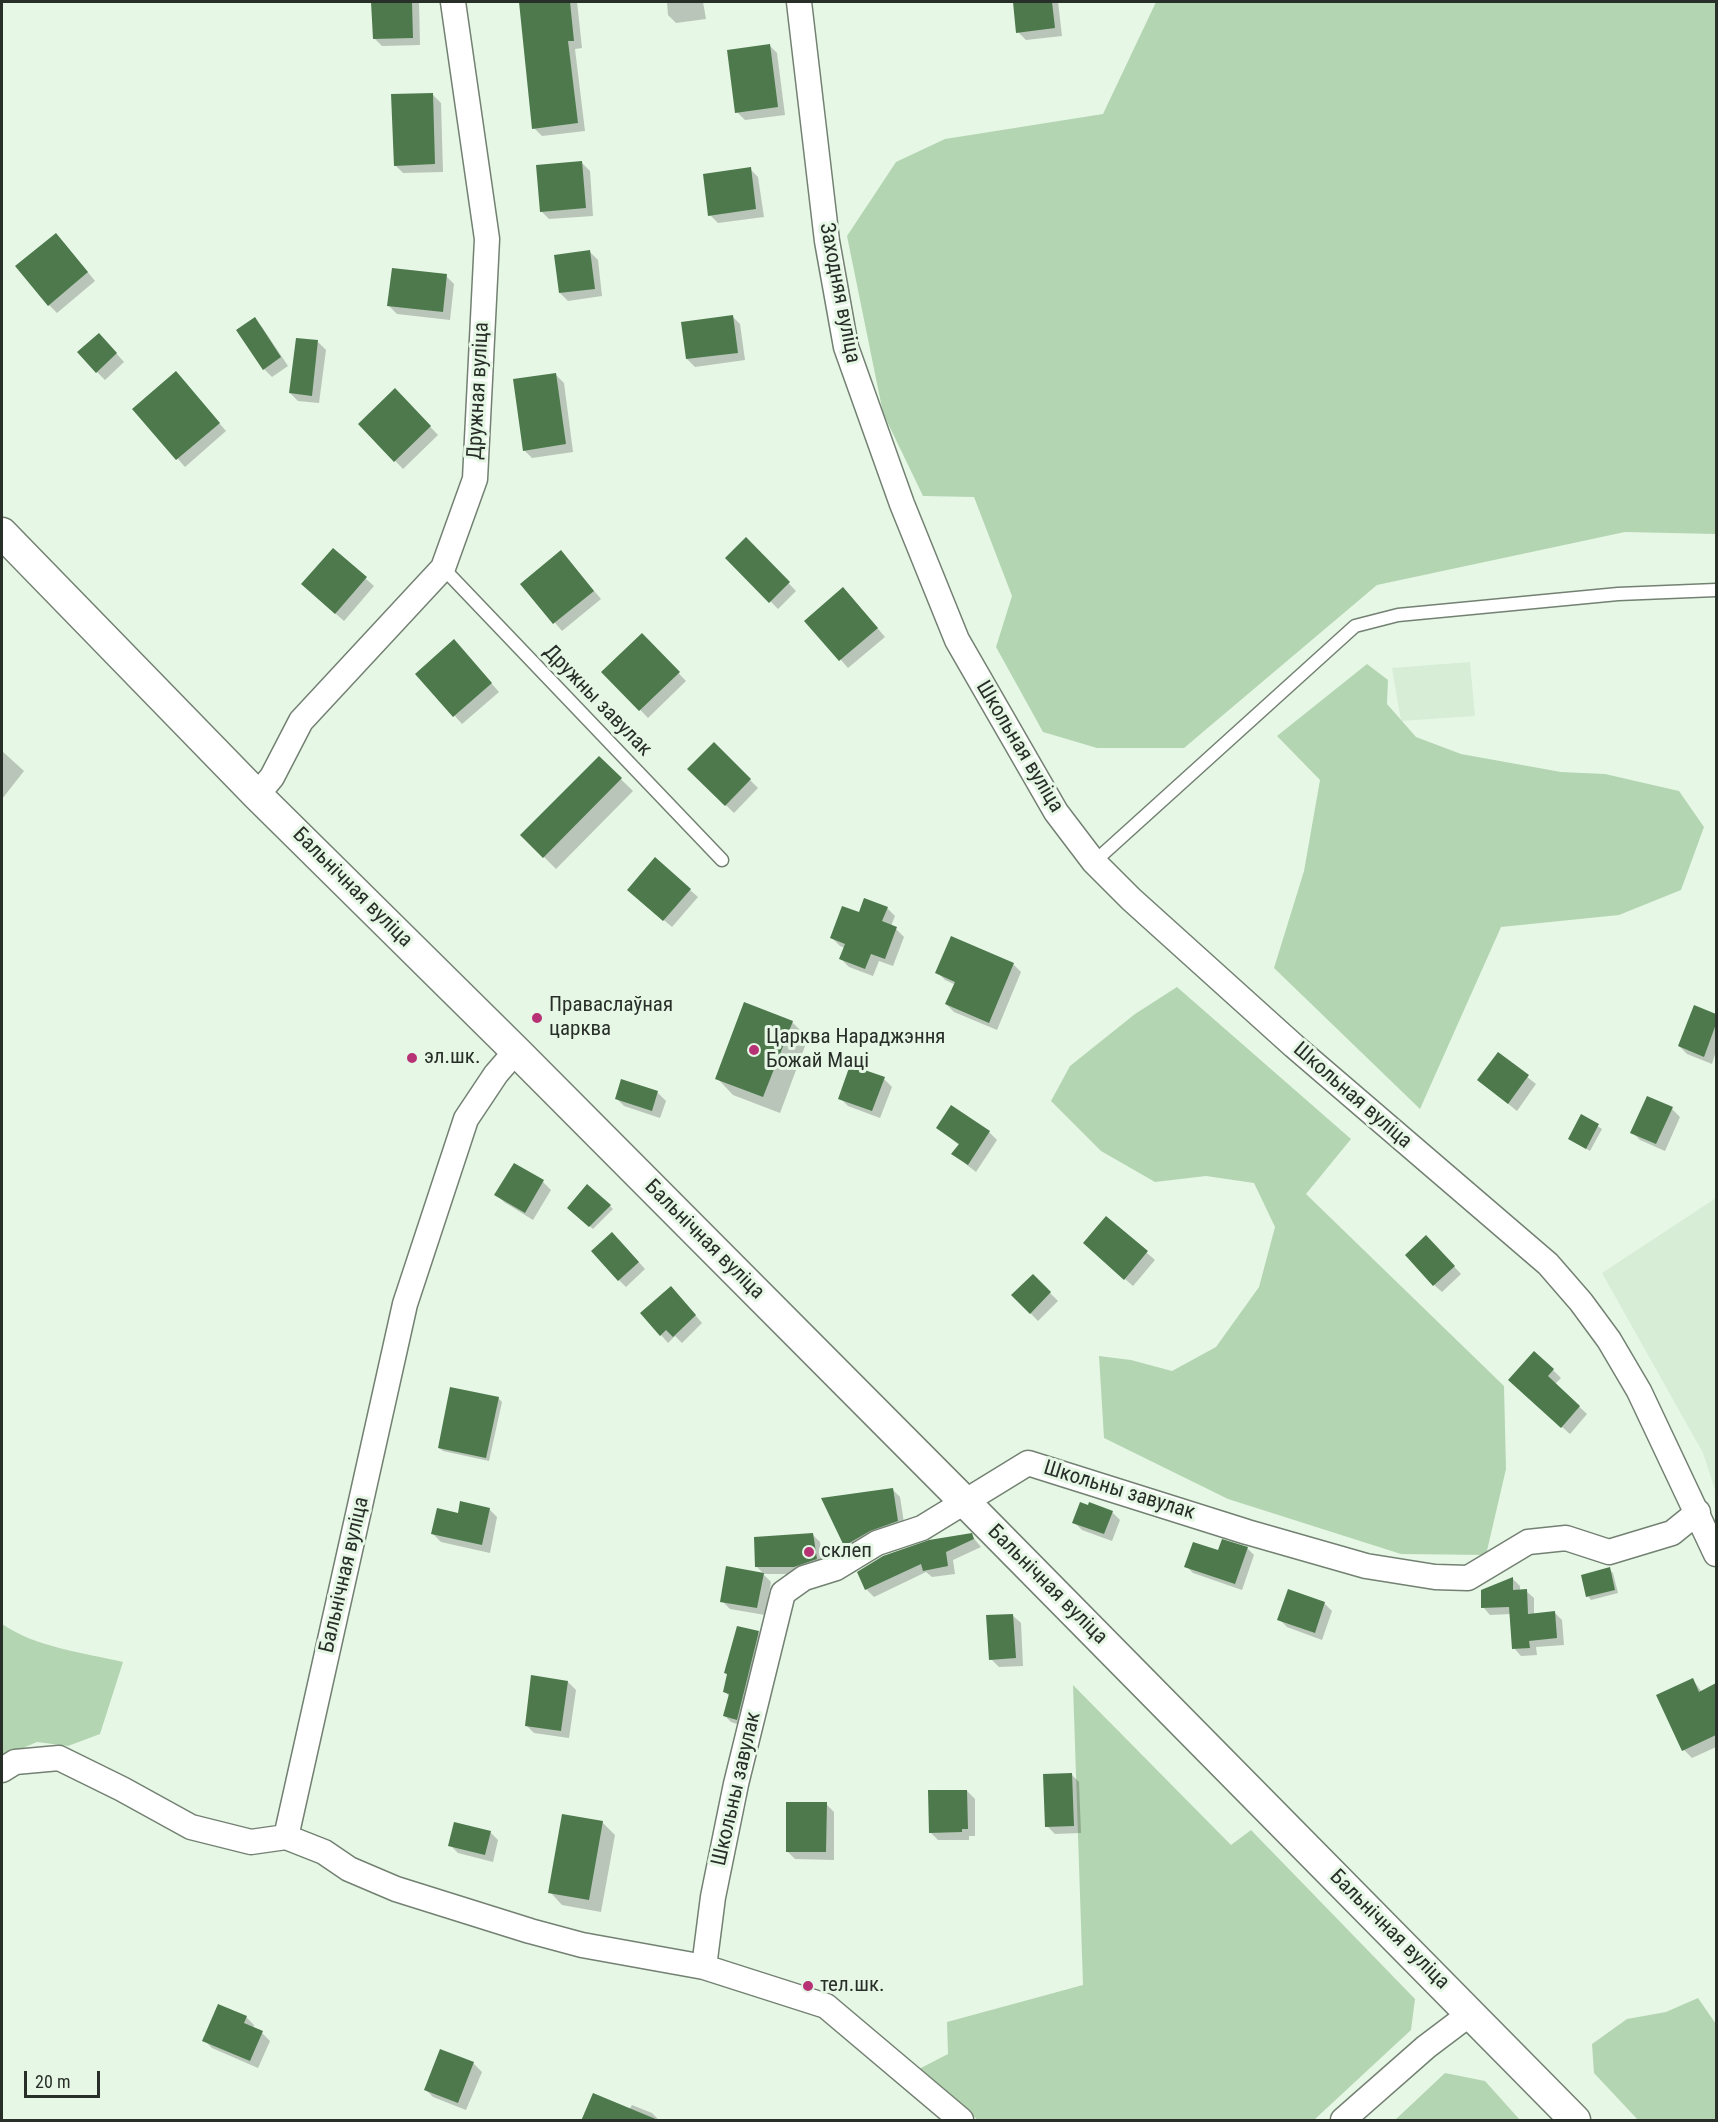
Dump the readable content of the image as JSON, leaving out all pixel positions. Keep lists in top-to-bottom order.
{
  "streets": {
    "street": [
      "Заходняя вуліца",
      "Дружная вуліца",
      "Школьная вуліца",
      "Бальнічная вуліца",
      "Школьны завулак"
    ],
    "lane": ["Дружны завулак"]
  },
  "crossings": [
    ["Заходняя вуліца", "Школьная вуліца"],
    ["Дружная вуліца", "Дружны завулак"],
    ["Дружная вуліца", "Бальнічная вуліца"],
    ["Школьная вуліца", "Школьны завулак"],
    ["Бальнічная вуліца", "Школьны завулак"]
  ],
  "places": [
    "Праваслаўная царква",
    "Царква Нараджэння Божай Маці",
    "эл.шк.",
    "склеп",
    "тел.шк."
  ],
  "scale_bar": "20 m"
}
